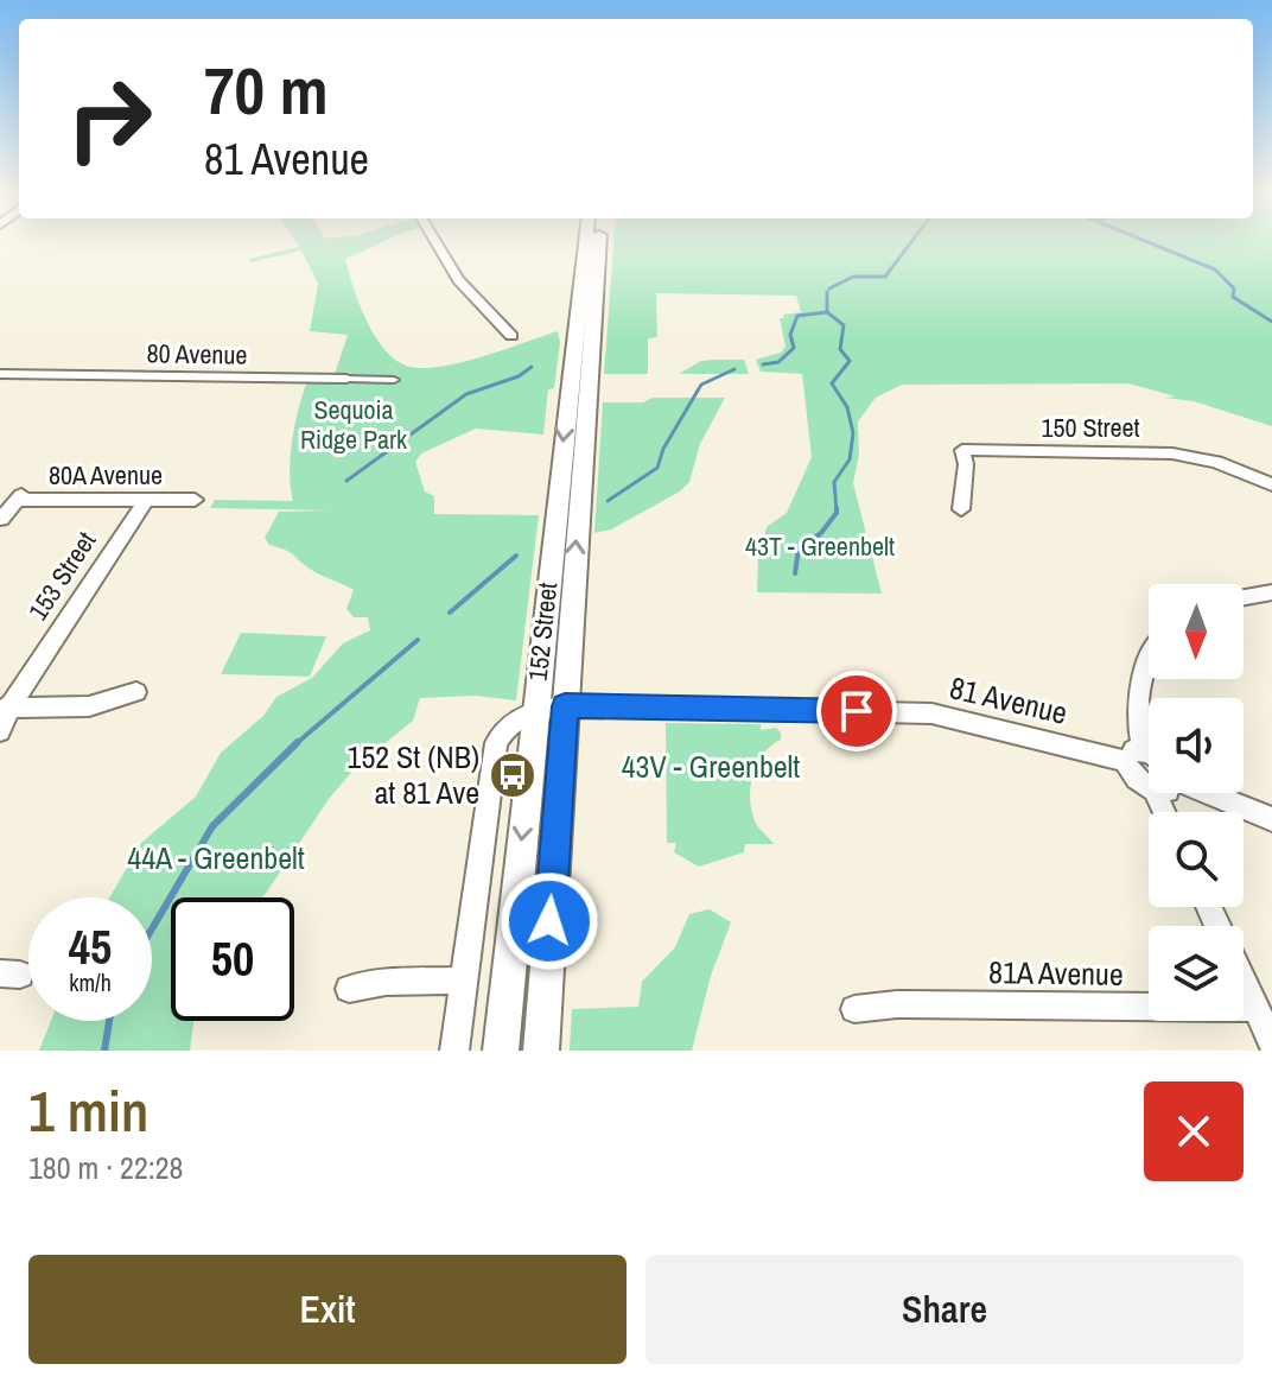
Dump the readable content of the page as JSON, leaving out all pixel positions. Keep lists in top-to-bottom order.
{
  "streets": {
    "main road": ["152 Street"],
    "street": [
      "80 Avenue",
      "150 Street",
      "80A Avenue",
      "153 Street",
      "81 Avenue",
      "81A Avenue"
    ]
  },
  "crossings": [
    ["80A Avenue", "153 Street"],
    ["152 Street", "81 Avenue"]
  ],
  "parks": [
    "Sequoia Ridge Park",
    "43T - Greenbelt",
    "43V - Greenbelt",
    "44A - Greenbelt"
  ],
  "places": {
    "bus stop": ["152 St (NB) at 81 Ave"]
  },
  "north": "bottom",
  "page": {
    "turn": ["70 m", "81 Avenue"],
    "speed": "45 km/h",
    "limit": "50",
    "heading": ["1 min", "180 m · 22:28"],
    "buttons": ["Exit", "Share"]
  }
}
